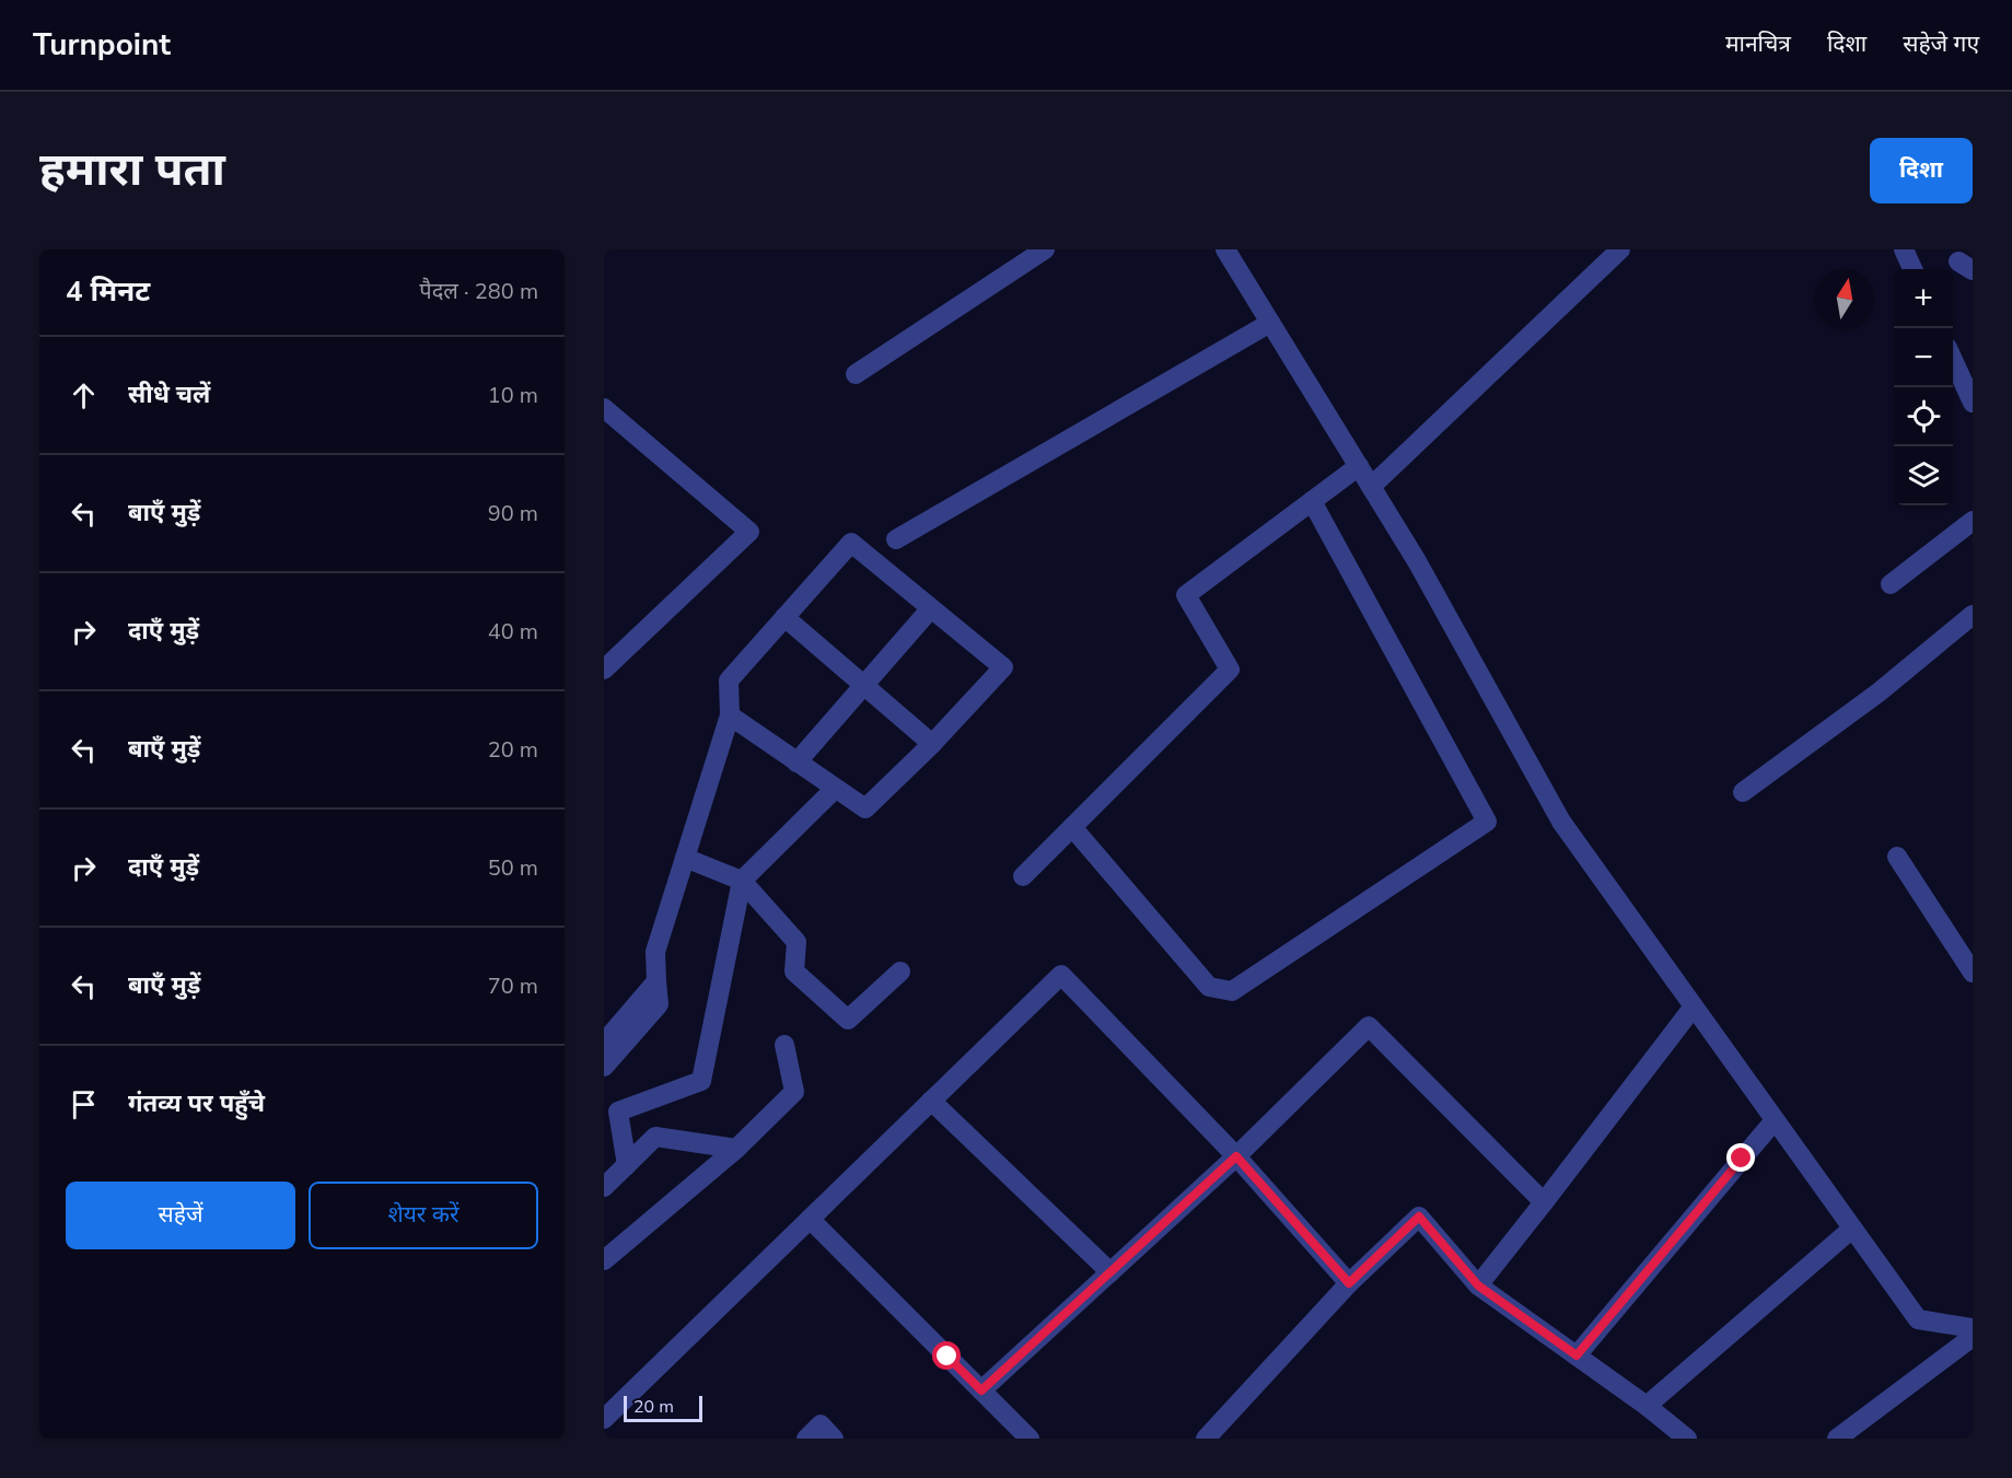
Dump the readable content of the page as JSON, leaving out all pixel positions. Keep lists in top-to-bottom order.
{
  "scale_bar": "20 m",
  "north": "top",
  "page": {
    "header": "Turnpoint",
    "nav": ["मानचित्र", "दिशा", "सहेजे गए"],
    "buttons": [
      "दिशा",
      ["सहेजें", "शेयर करें"]
    ],
    "title": "हमारा पता",
    "heading": ["4 मिनट", "पैदल · 280 m"],
    "map_buttons": ["+", "−"],
    "list": [
      ["सीधे चलें", "10 m"],
      ["बाएँ मुड़ें", "90 m"],
      ["दाएँ मुड़ें", "40 m"],
      ["बाएँ मुड़ें", "20 m"],
      ["दाएँ मुड़ें", "50 m"],
      ["बाएँ मुड़ें", "70 m"],
      "गंतव्य पर पहुँचे"
    ],
    "scale": "20 m"
  }
}
